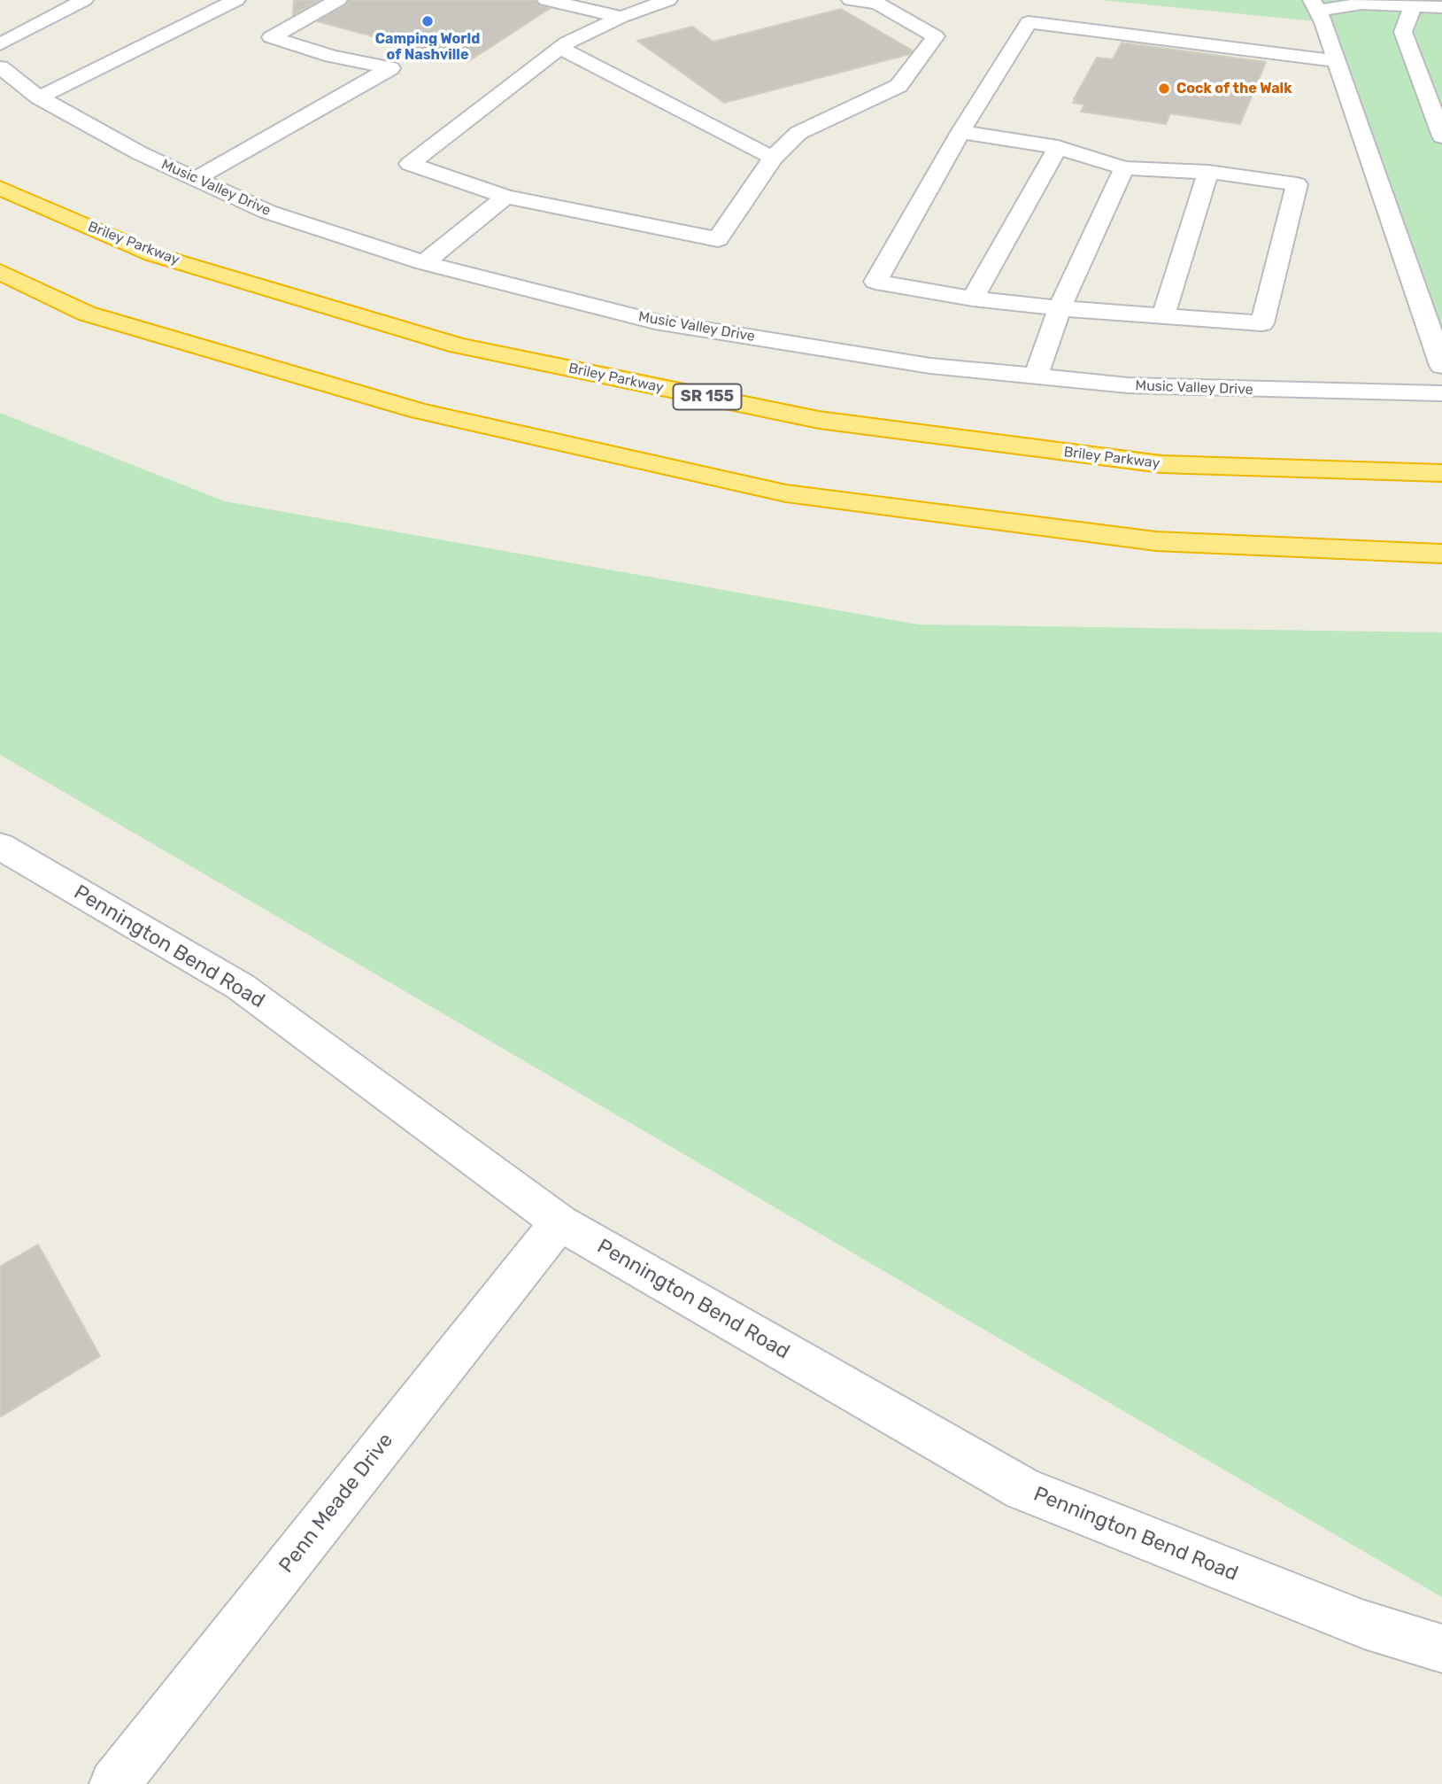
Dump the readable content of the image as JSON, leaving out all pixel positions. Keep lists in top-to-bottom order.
{
  "streets": {
    "highway": ["Briley Parkway", "SR 155"],
    "street": ["Music Valley Drive", "Pennington Bend Road", "Penn Meade Drive"]
  },
  "crossings": [
    ["Pennington Bend Road", "Penn Meade Drive"]
  ],
  "places": ["Camping World of Nashville", "Cock of the Walk"]
}
